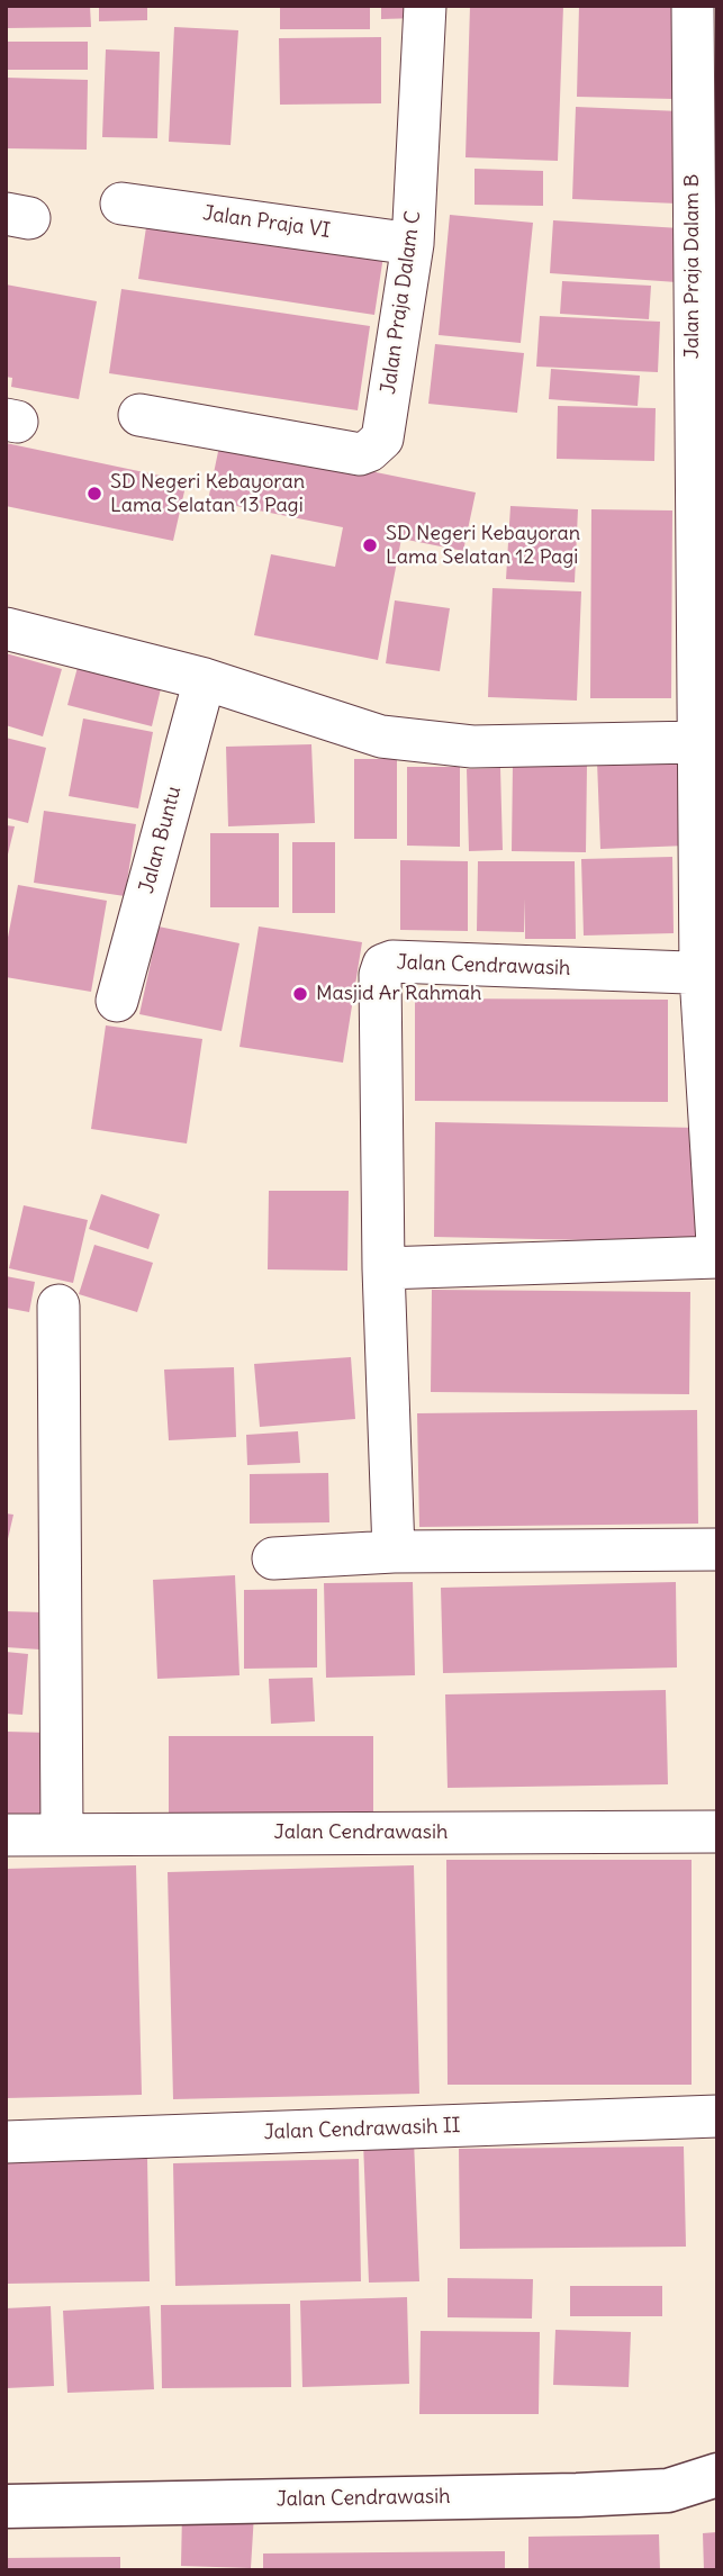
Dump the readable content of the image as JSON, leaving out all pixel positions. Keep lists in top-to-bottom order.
{
  "streets": {
    "main road": ["Jalan Cendrawasih"],
    "street": [
      "Jalan Praja VI",
      "Jalan Praja Dalam B",
      "Jalan Praja Dalam C",
      "Jalan Buntu",
      "Jalan Cendrawasih II"
    ]
  },
  "crossings": [
    ["Jalan Praja VI", "Jalan Praja Dalam C"],
    ["Jalan Praja Dalam B", "Jalan Cendrawasih"]
  ],
  "places": ["SD Negeri Kebayoran Lama Selatan 13 Pagi", "SD Negeri Kebayoran Lama Selatan 12 Pagi", "Masjid Ar Rahmah"]
}
